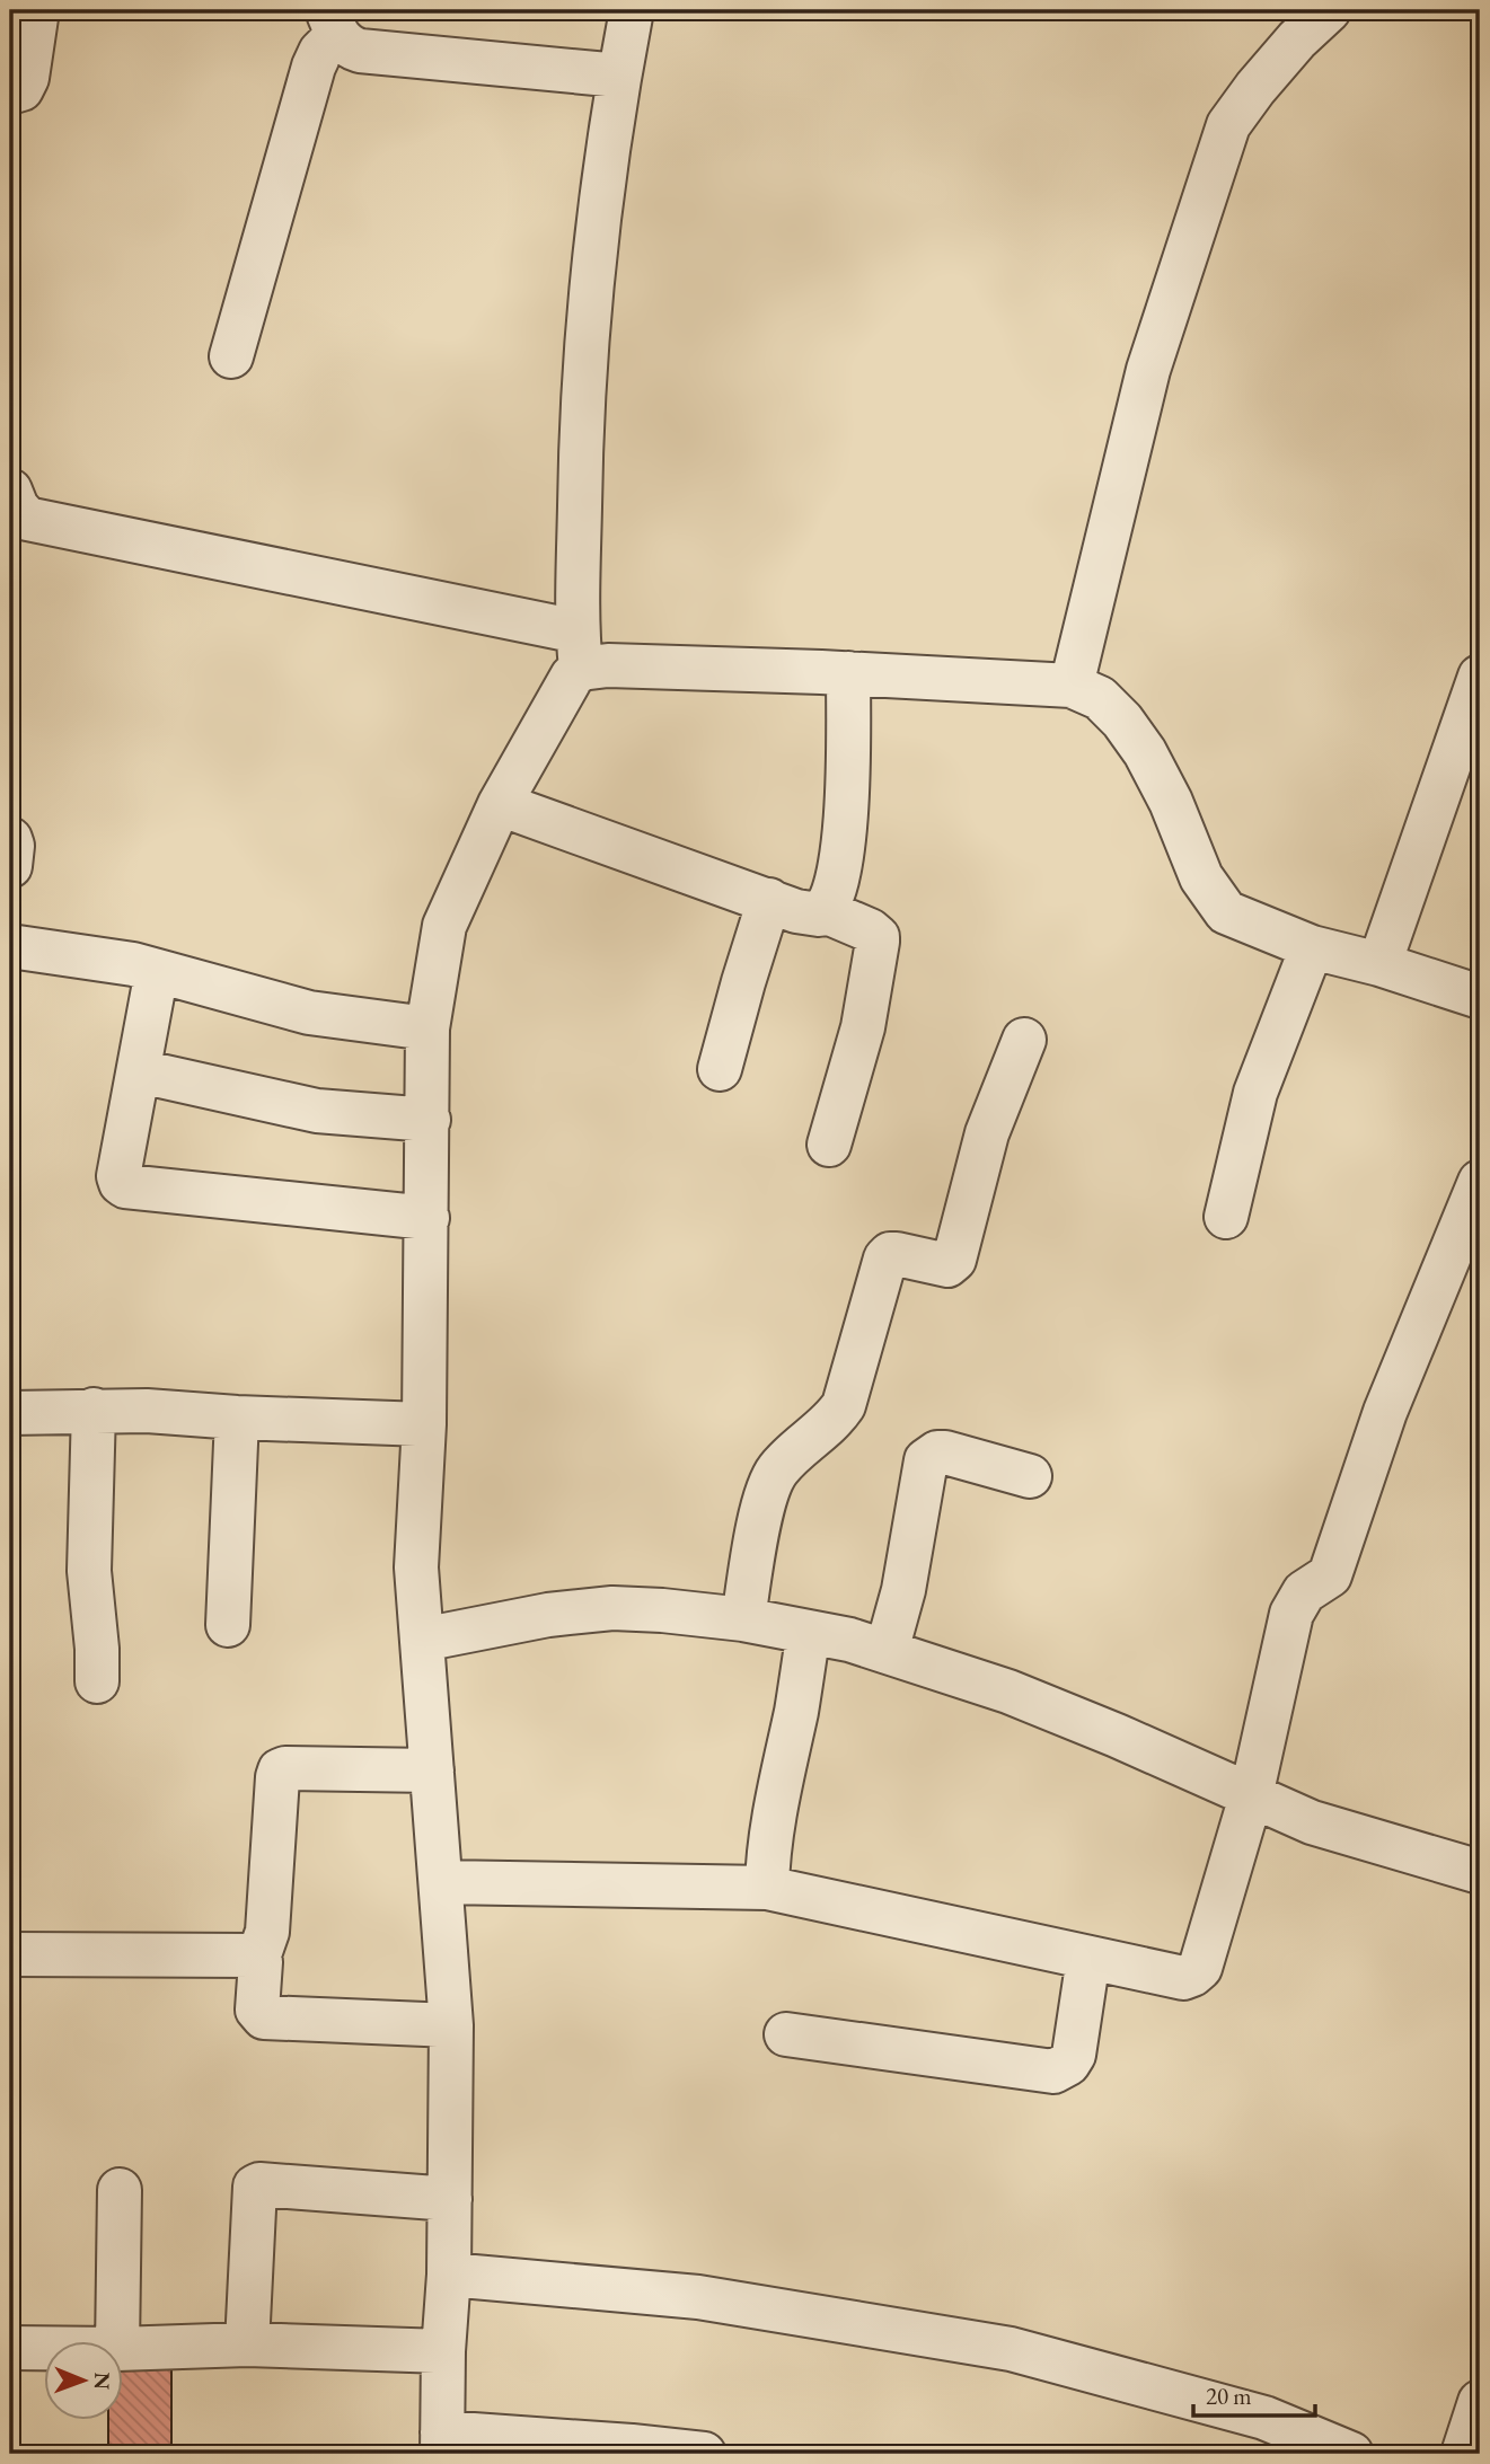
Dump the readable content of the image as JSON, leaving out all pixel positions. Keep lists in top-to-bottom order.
{
  "scale_bar": "20 m",
  "north": "right"
}
